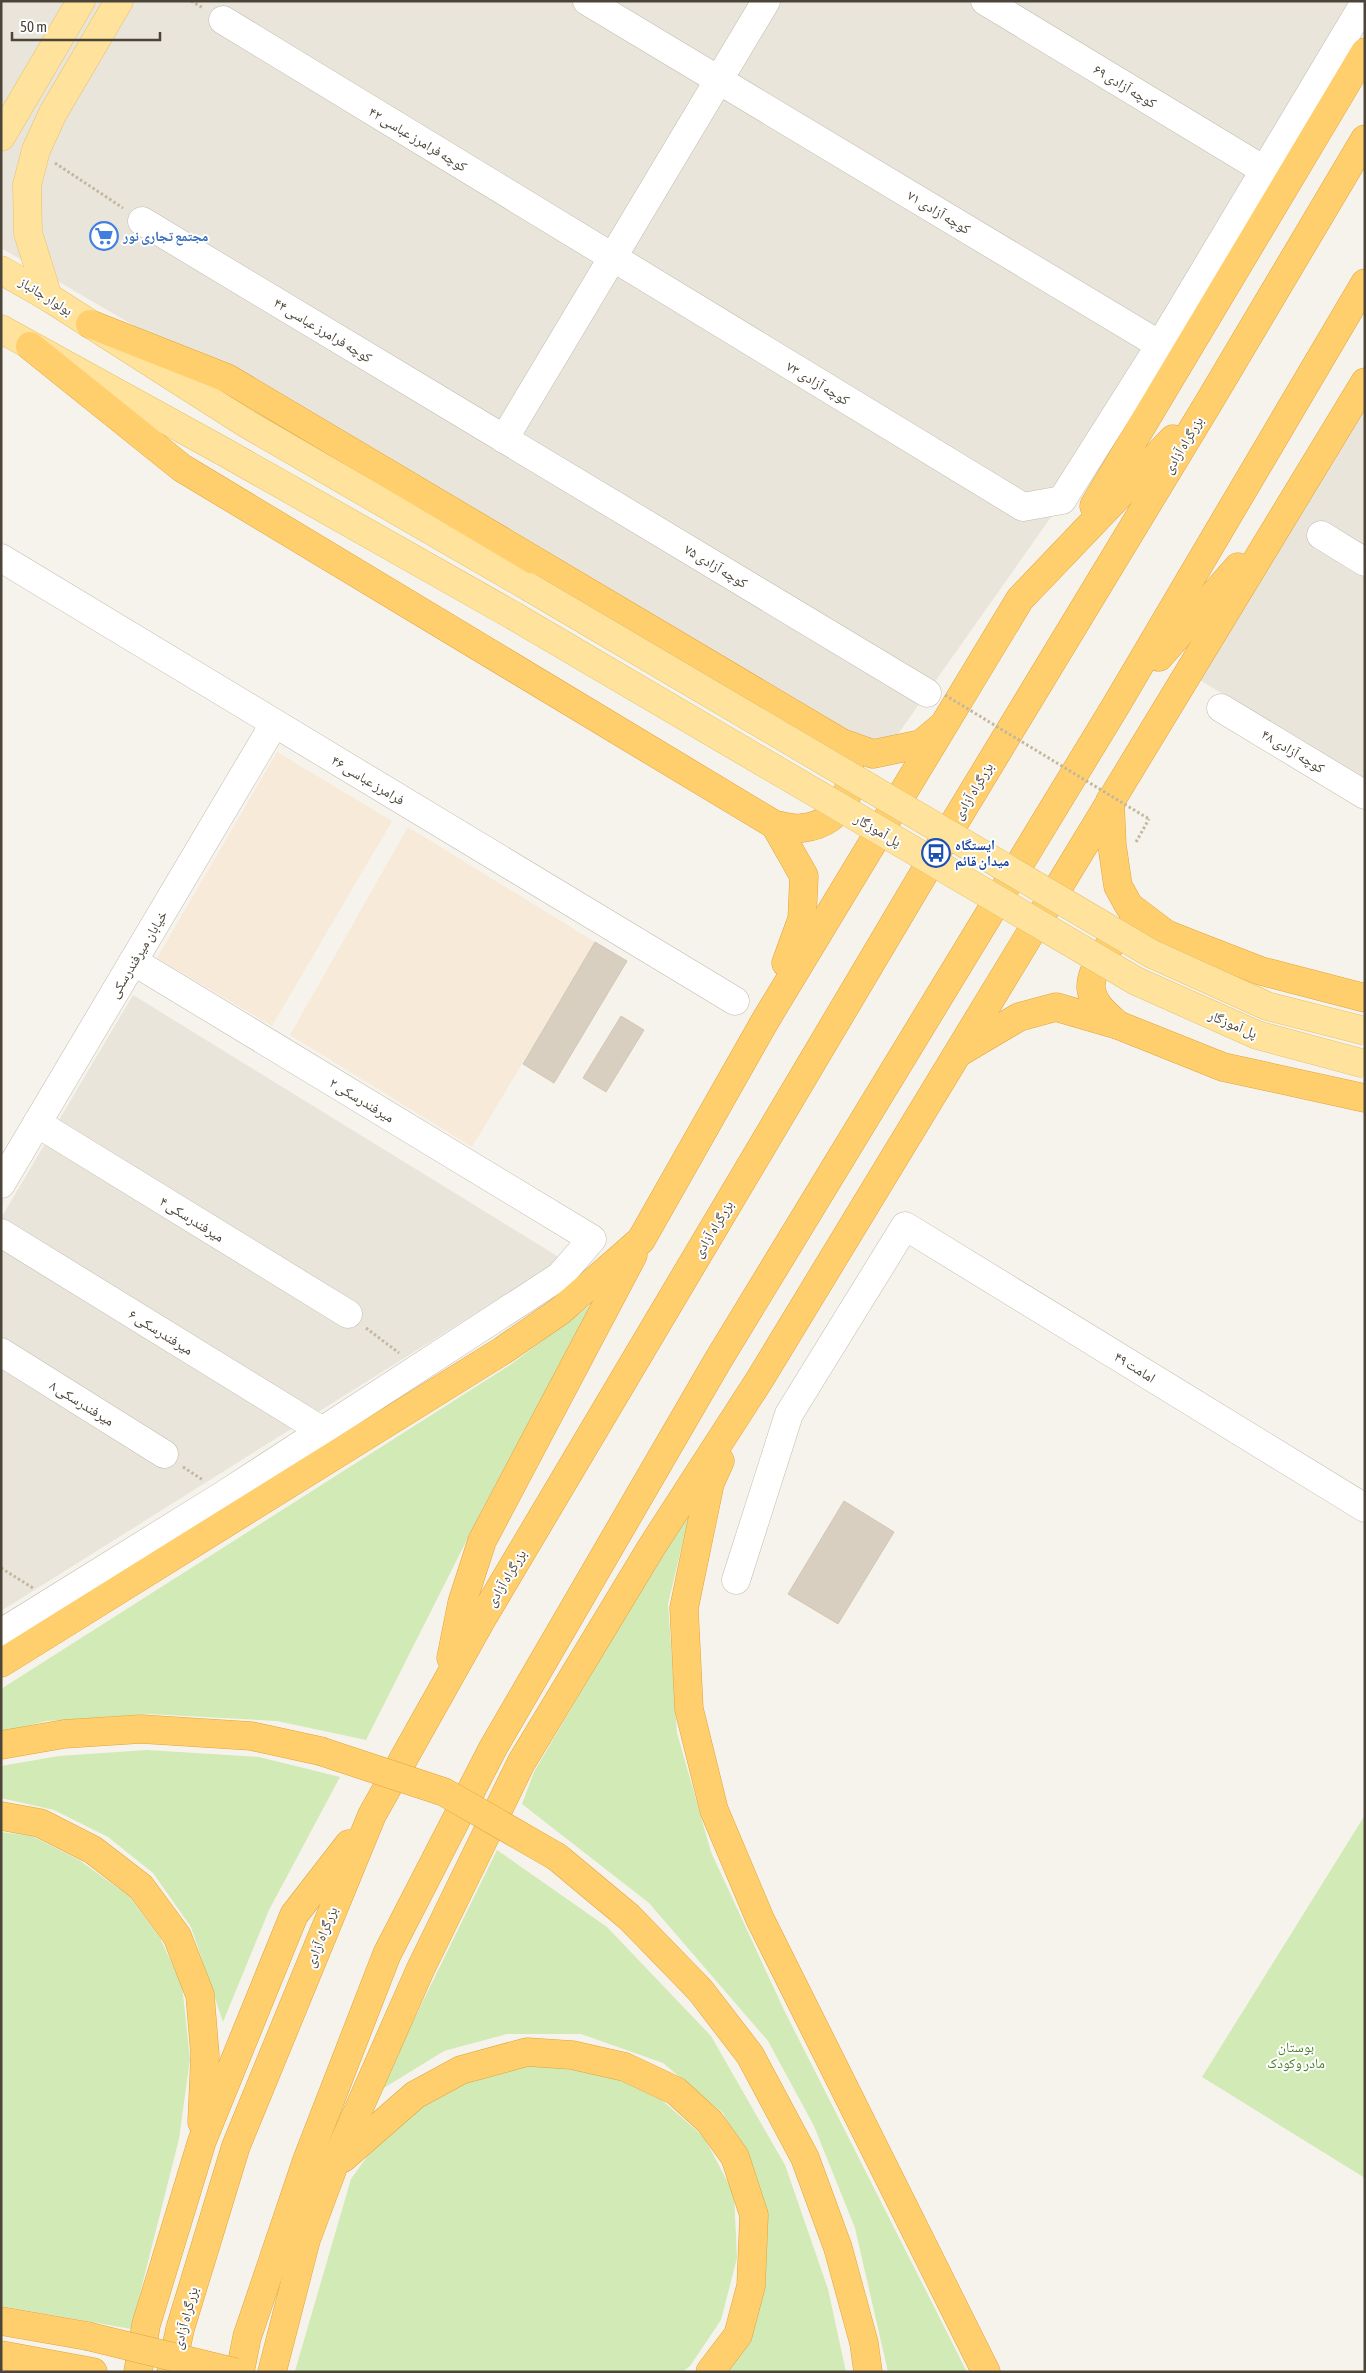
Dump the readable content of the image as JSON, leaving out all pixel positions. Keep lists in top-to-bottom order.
{
  "streets": {
    "highway": ["بزرگراه آزادی"],
    "main road": ["بولوار جانباز", "پل آموزگار"],
    "street": [
      "کوچه آزادی ۶۹",
      "کوچه فرامرز عباسی ۴۲",
      "کوچه آزادی ۷۱",
      "کوچه فرامرز عباسی ۴۴",
      "کوچه آزادی ۷۳",
      "کوچه آزادی ۷۵",
      "کوچه آزادی ۴۸",
      "فرامرز عباسی ۴۶",
      "خیابان میرفندرسکی",
      "میرفندرسکی ۲",
      "میرفندرسکی ۴",
      "میرفندرسکی ۶",
      "امامت ۴۹",
      "میرفندرسکی ۸"
    ]
  },
  "crossings": [
    ["کوچه فرامرز عباسی ۴۲", "کوچه آزادی ۷۳"],
    ["کوچه آزادی ۷۱", "کوچه آزادی ۷۳"],
    ["کوچه فرامرز عباسی ۴۴", "کوچه آزادی ۷۵"],
    ["فرامرز عباسی ۴۶", "خیابان میرفندرسکی"],
    ["خیابان میرفندرسکی", "میرفندرسکی ۲"],
    ["خیابان میرفندرسکی", "میرفندرسکی ۴"]
  ],
  "parks": ["بوستان مادر وکودک"],
  "places": {
    "supermarket": ["مجتمع تجاری نور"],
    "bus stop": ["ایستگاه میدان قائم"]
  },
  "scale_bar": "50 m"
}
